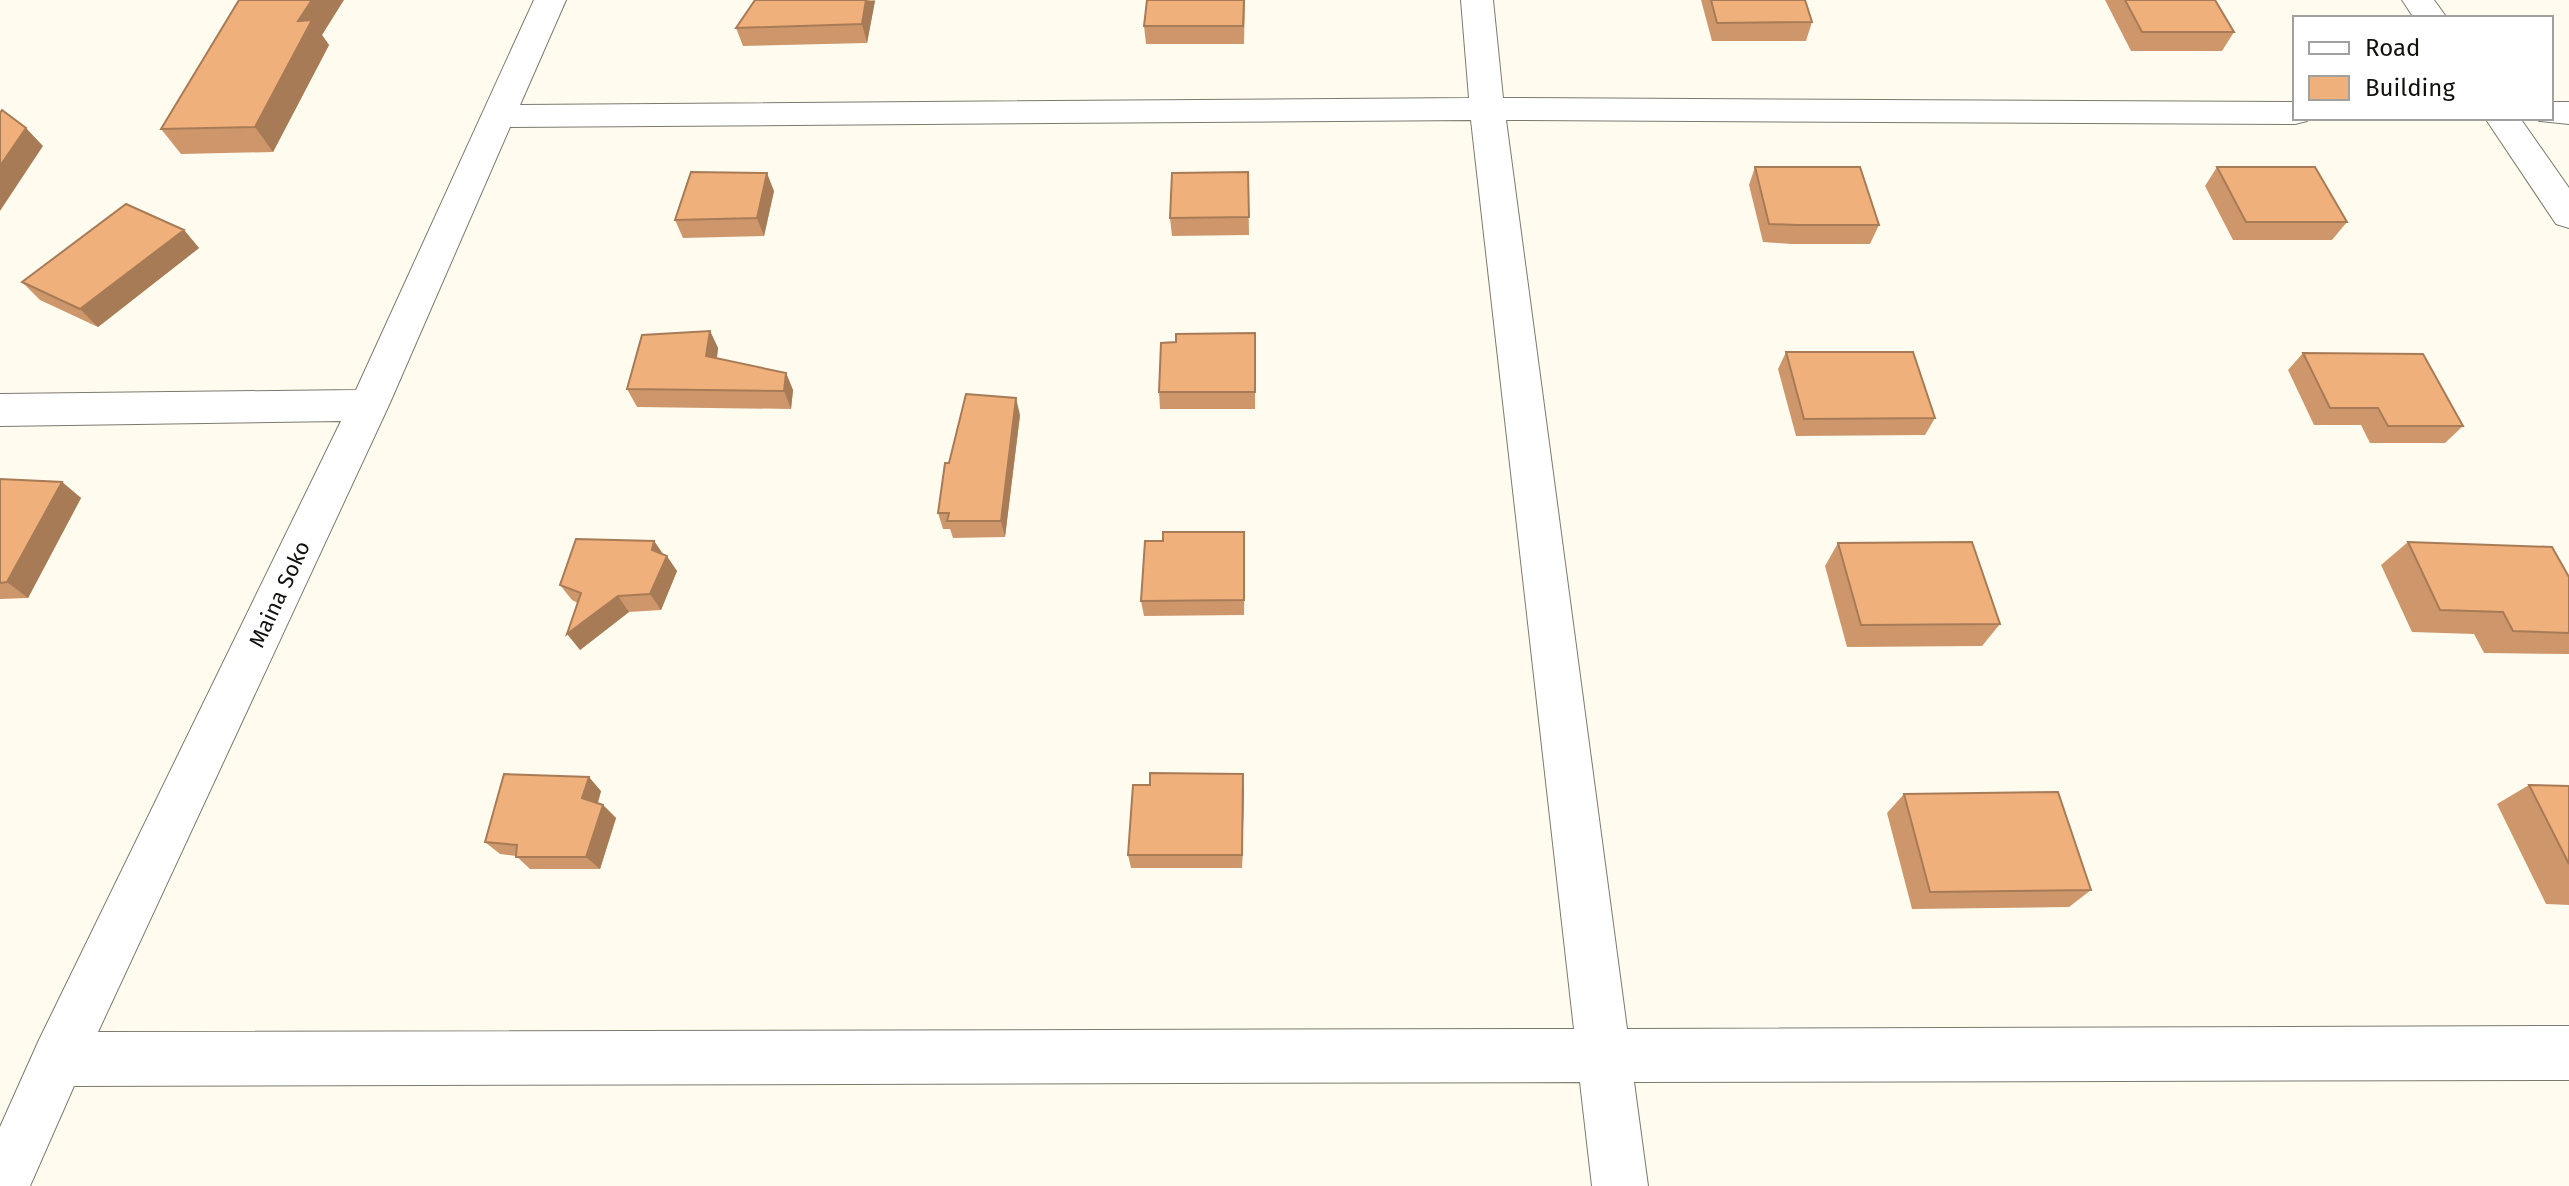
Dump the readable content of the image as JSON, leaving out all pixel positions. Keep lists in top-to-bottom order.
{
  "streets": {
    "street": ["Maina Soko"]
  },
  "legend": ["Road", "Building"]
}
